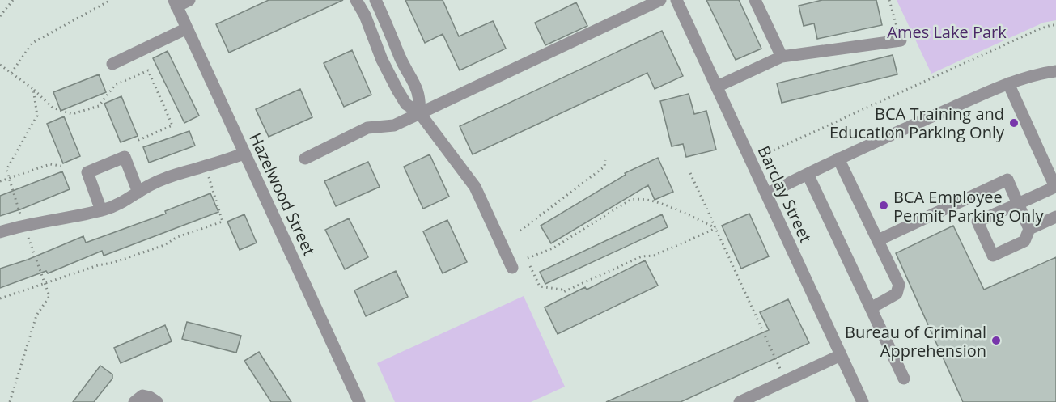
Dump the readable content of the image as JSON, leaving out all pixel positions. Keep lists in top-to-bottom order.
{
  "streets": {
    "street": ["Hazelwood Street", "Barclay Street"]
  },
  "parks": ["Ames Lake Park"],
  "places": ["BCA Training and Education Parking Only", "BCA Employee Permit Parking Only", "Bureau of Criminal Apprehension"]
}
